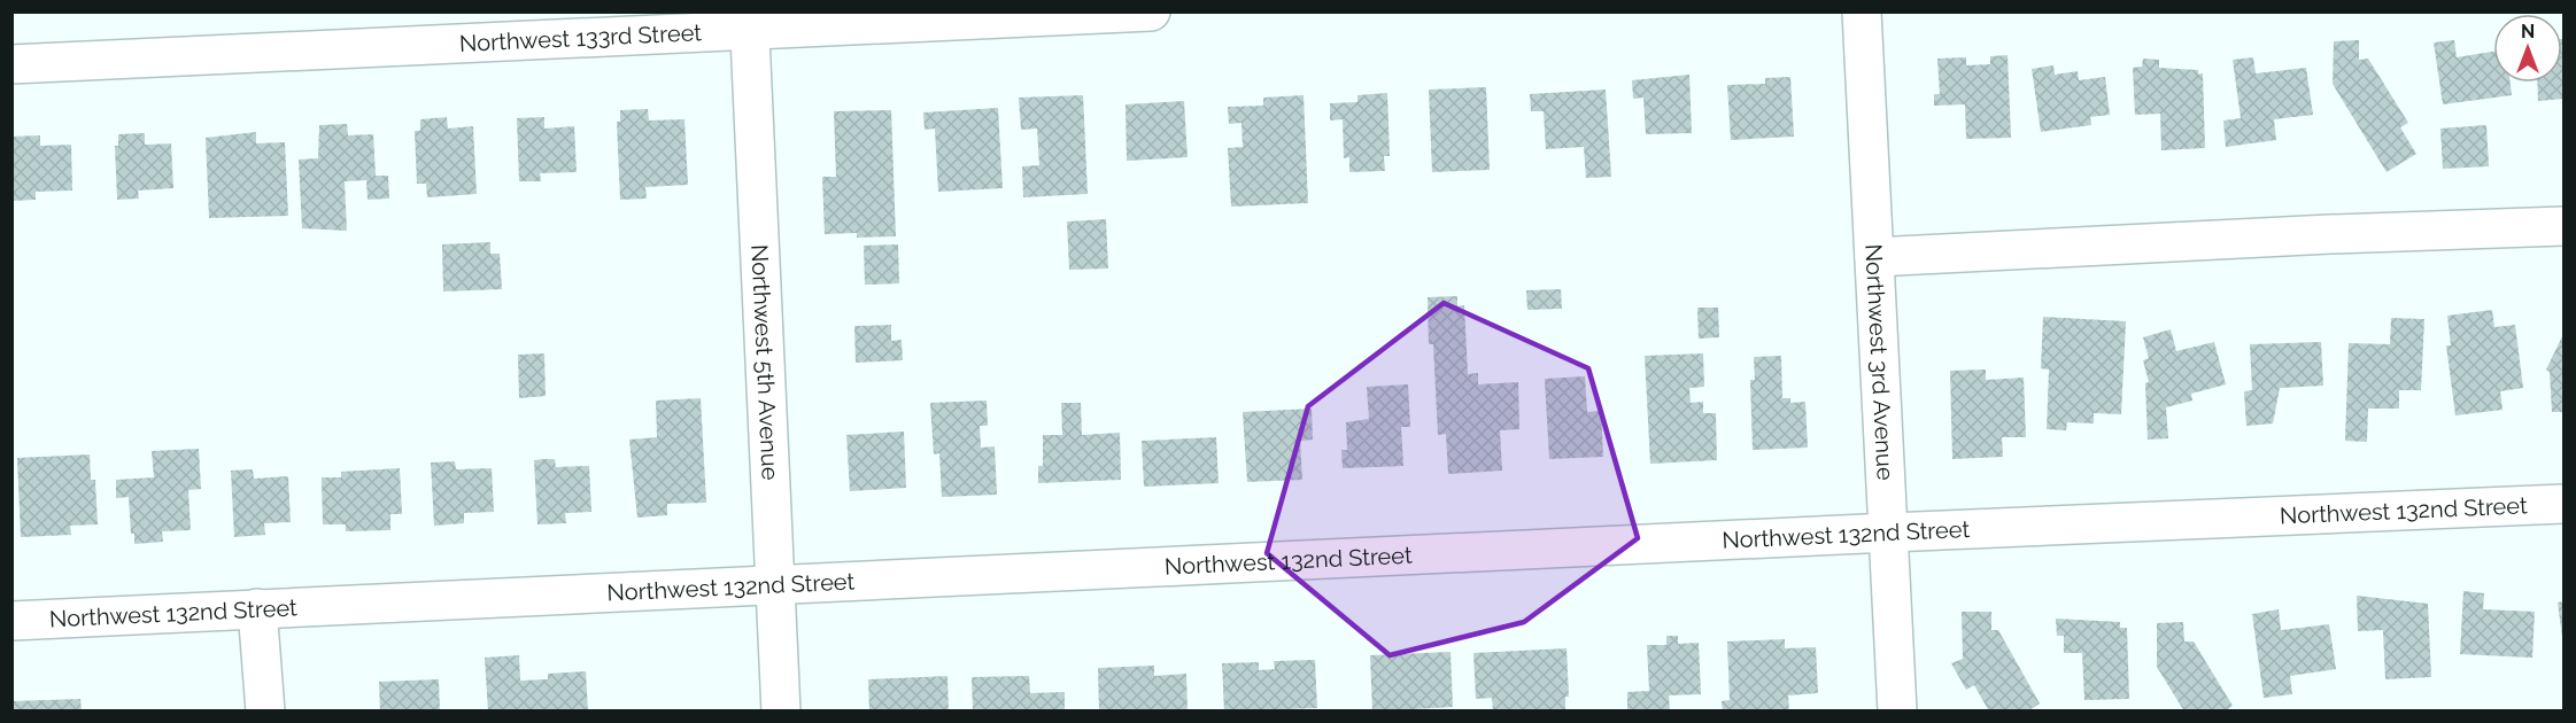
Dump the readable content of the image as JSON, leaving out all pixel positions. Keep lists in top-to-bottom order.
{
  "streets": {
    "street": [
      "Northwest 133rd Street",
      "Northwest 5th Avenue",
      "Northwest 3rd Avenue",
      "Northwest 132nd Street"
    ]
  },
  "crossings": [
    ["Northwest 133rd Street", "Northwest 5th Avenue"],
    ["Northwest 5th Avenue", "Northwest 132nd Street"],
    ["Northwest 3rd Avenue", "Northwest 132nd Street"]
  ],
  "north": "top"
}
